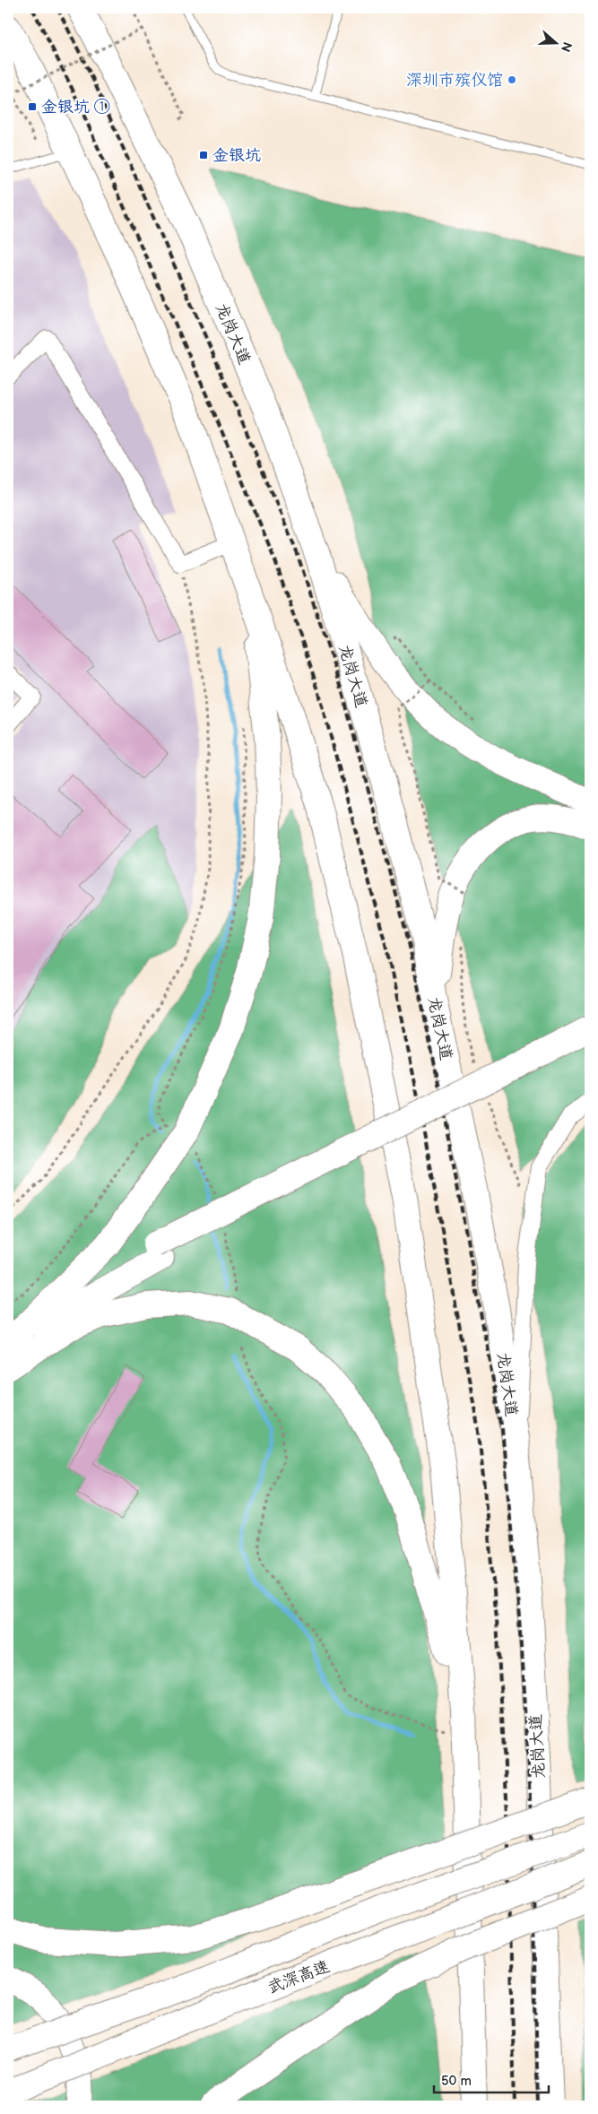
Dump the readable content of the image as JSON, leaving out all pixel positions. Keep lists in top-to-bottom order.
{
  "streets": {
    "highway": ["龙岗大道", "武深高速"]
  },
  "places": {
    "other": ["深圳市殡仪馆"],
    "transit": ["金银坑 ①", "金银坑"]
  },
  "scale_bar": "50 m",
  "north": "right"
}
